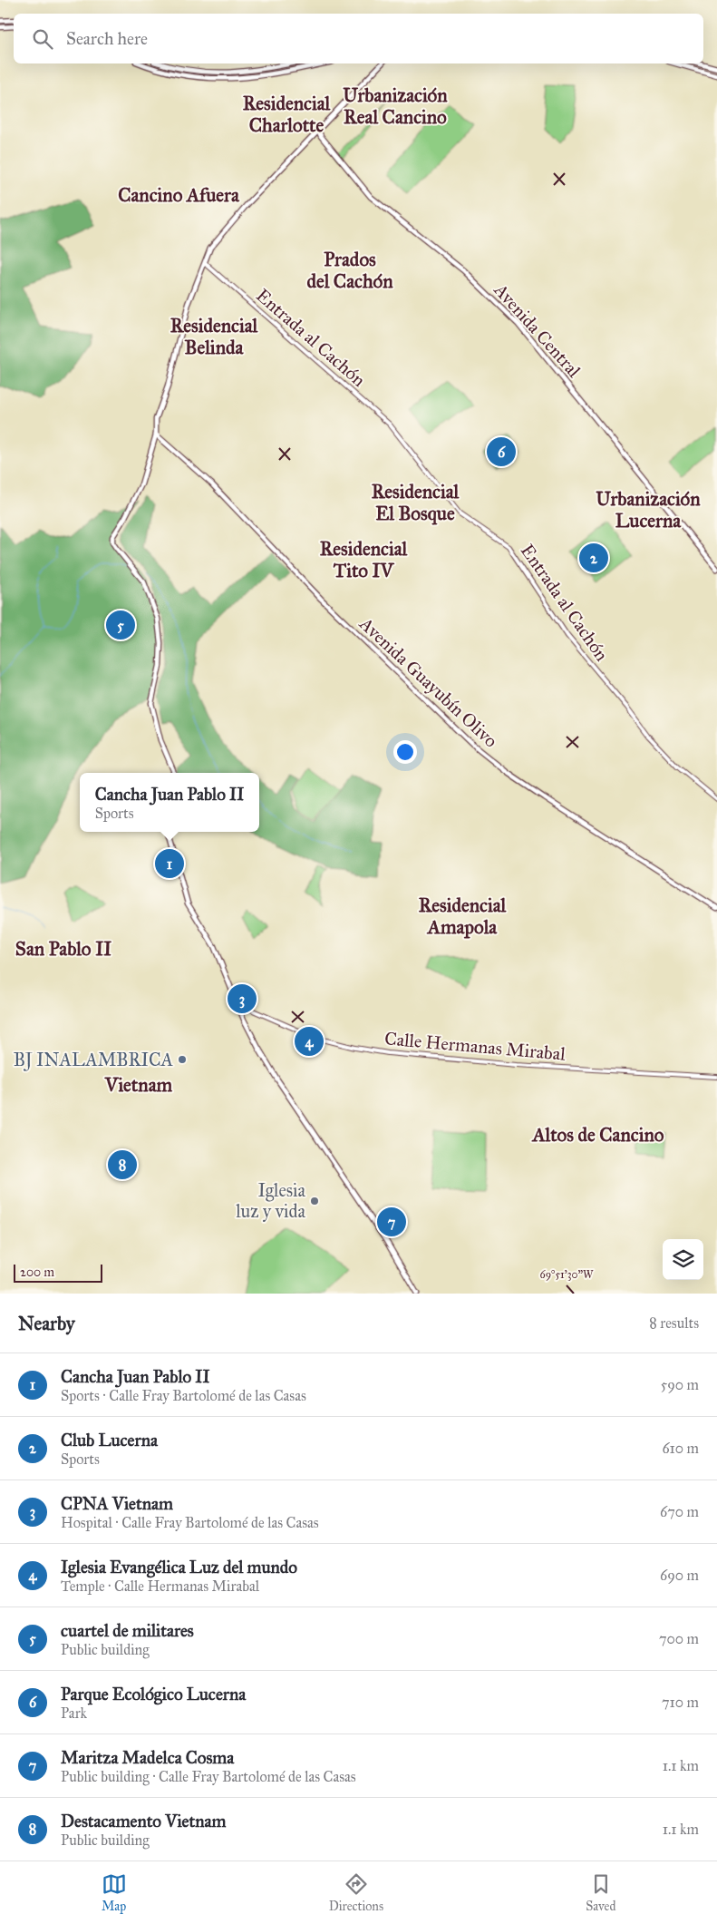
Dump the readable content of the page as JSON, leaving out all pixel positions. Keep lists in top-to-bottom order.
{
  "streets": {
    "main road": ["Avenida Central", "Avenida Guayubín Olivo"],
    "street": ["Entrada al Cachón", "Calle Hermanas Mirabal"]
  },
  "districts": [
    "Urbanización Real Cancino",
    "Residencial Charlotte",
    "Cancino Afuera",
    "Prados del Cachón",
    "Residencial Belinda",
    "Residencial El Bosque",
    "Urbanización Lucerna",
    "Residencial Tito IV",
    "Residencial Amapola",
    "San Pablo II",
    "Vietnam",
    "Altos de Cancino"
  ],
  "places": ["BJ INALAMBRICA", "Iglesia luz y vida"],
  "scale_bar": "200 m",
  "page": {
    "search": "Search here",
    "pins": [
      "6",
      "2",
      "5",
      "1",
      "3",
      "4",
      "8",
      "7"
    ],
    "popup": ["Cancha Juan Pablo II", "Sports"],
    "scale": "200 m",
    "heading": ["Nearby", "8 results"],
    "list": [
      {
        "mark": "1",
        "name": "Cancha Juan Pablo II",
        "note": "Sports · Calle Fray Bartolomé de las Casas",
        "value": "590 m"
      },
      {
        "mark": "2",
        "name": "Club Lucerna",
        "note": "Sports",
        "value": "610 m"
      },
      {
        "mark": "3",
        "name": "CPNA Vietnam",
        "note": "Hospital · Calle Fray Bartolomé de las Casas",
        "value": "670 m"
      },
      {
        "mark": "4",
        "name": "Iglesia Evangélica Luz del mundo",
        "note": "Temple · Calle Hermanas Mirabal",
        "value": "690 m"
      },
      {
        "mark": "5",
        "name": "cuartel de militares",
        "note": "Public building",
        "value": "700 m"
      },
      {
        "mark": "6",
        "name": "Parque Ecológico Lucerna",
        "note": "Park",
        "value": "710 m"
      },
      {
        "mark": "7",
        "name": "Maritza Madelca Cosma",
        "note": "Public building · Calle Fray Bartolomé de las Casas",
        "value": "1.1 km"
      },
      {
        "mark": "8",
        "name": "Destacamento Vietnam",
        "note": "Public building",
        "value": "1.1 km"
      }
    ],
    "nav": ["Map", "Directions", "Saved"]
  },
  "coordinates": ["69°51'30\"W"]
}
